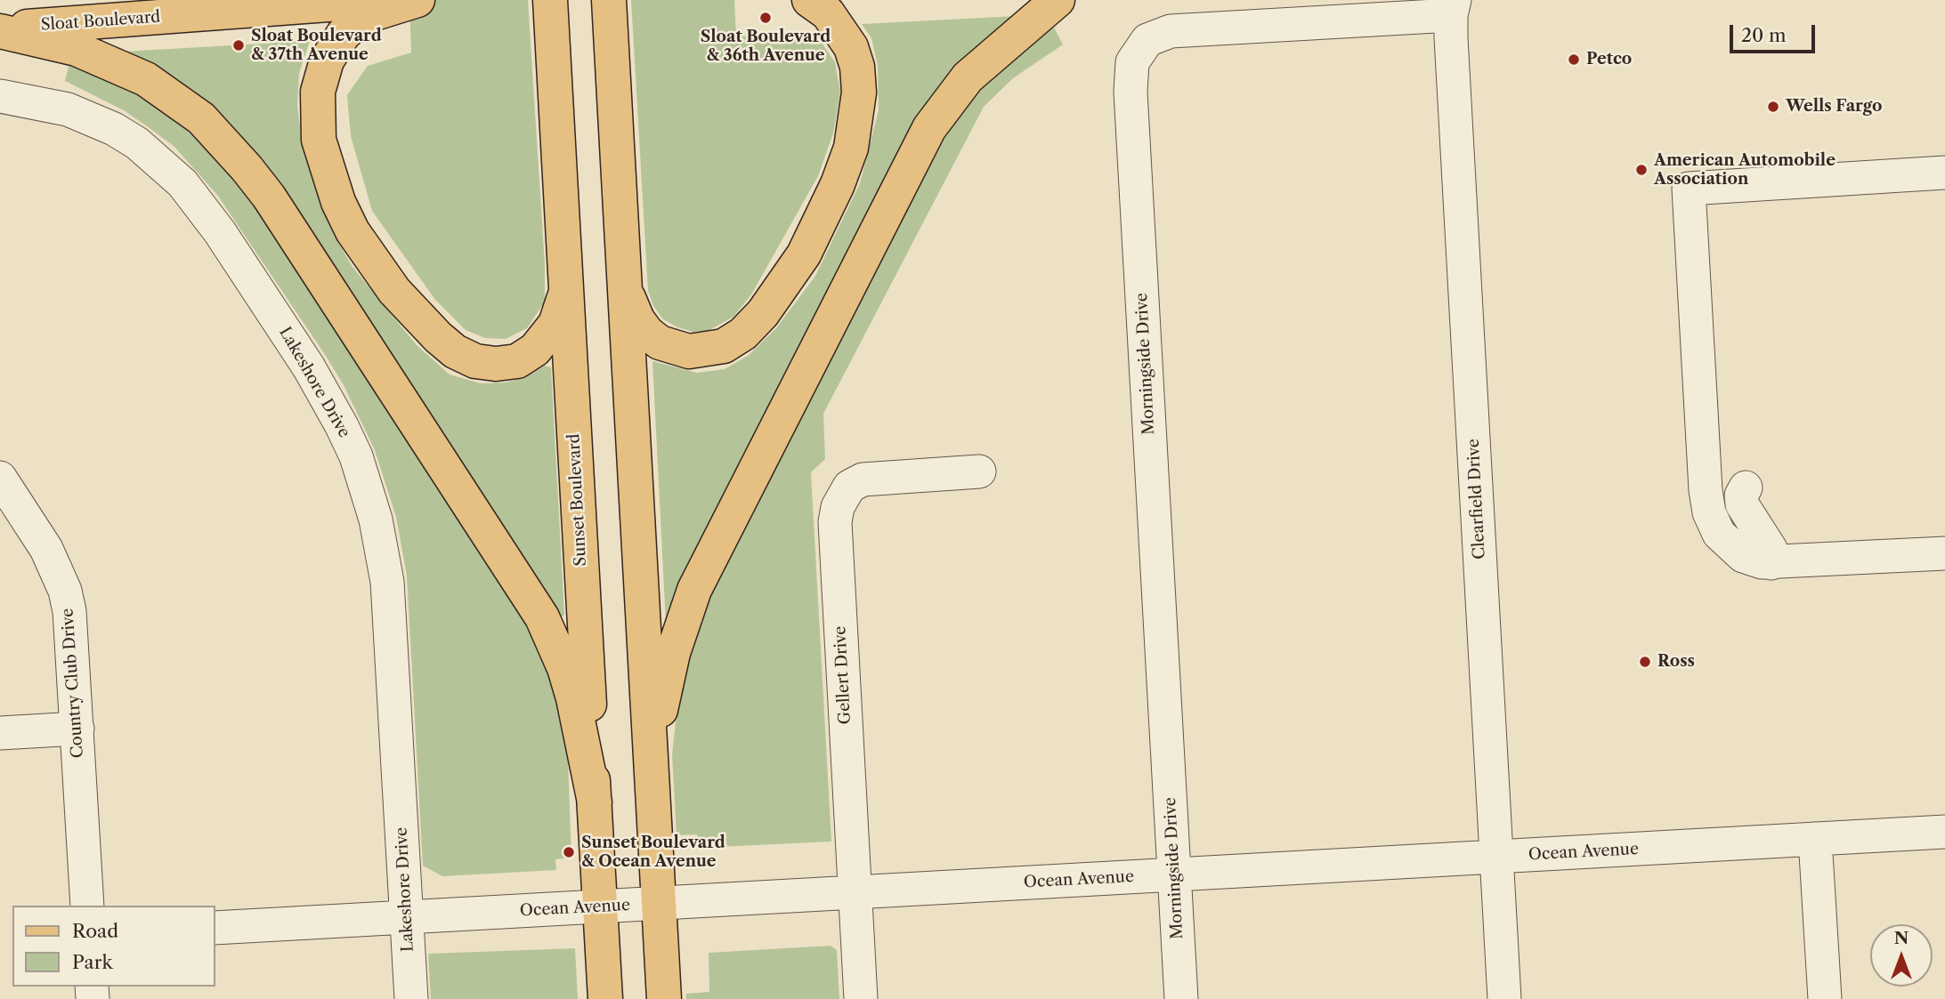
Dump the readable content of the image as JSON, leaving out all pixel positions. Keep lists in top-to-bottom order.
{
  "streets": {
    "main road": ["Sloat Boulevard", "Sunset Boulevard"],
    "street": [
      "Morningside Drive",
      "Lakeshore Drive",
      "Clearfield Drive",
      "Gellert Drive",
      "Country Club Drive",
      "Ocean Avenue"
    ]
  },
  "crossings": [
    ["Morningside Drive", "Clearfield Drive"],
    ["Morningside Drive", "Ocean Avenue"],
    ["Lakeshore Drive", "Ocean Avenue"],
    ["Clearfield Drive", "Ocean Avenue"],
    ["Sunset Boulevard", "Ocean Avenue"],
    ["Gellert Drive", "Ocean Avenue"]
  ],
  "places": [
    "Sloat Boulevard & 36th Avenue",
    "Sloat Boulevard & 37th Avenue",
    "Petco",
    "Wells Fargo",
    "American Automobile Association",
    "Ross",
    "Sunset Boulevard & Ocean Avenue"
  ],
  "legend": ["Road", "Park"],
  "scale_bar": "20 m",
  "north": "top"
}
